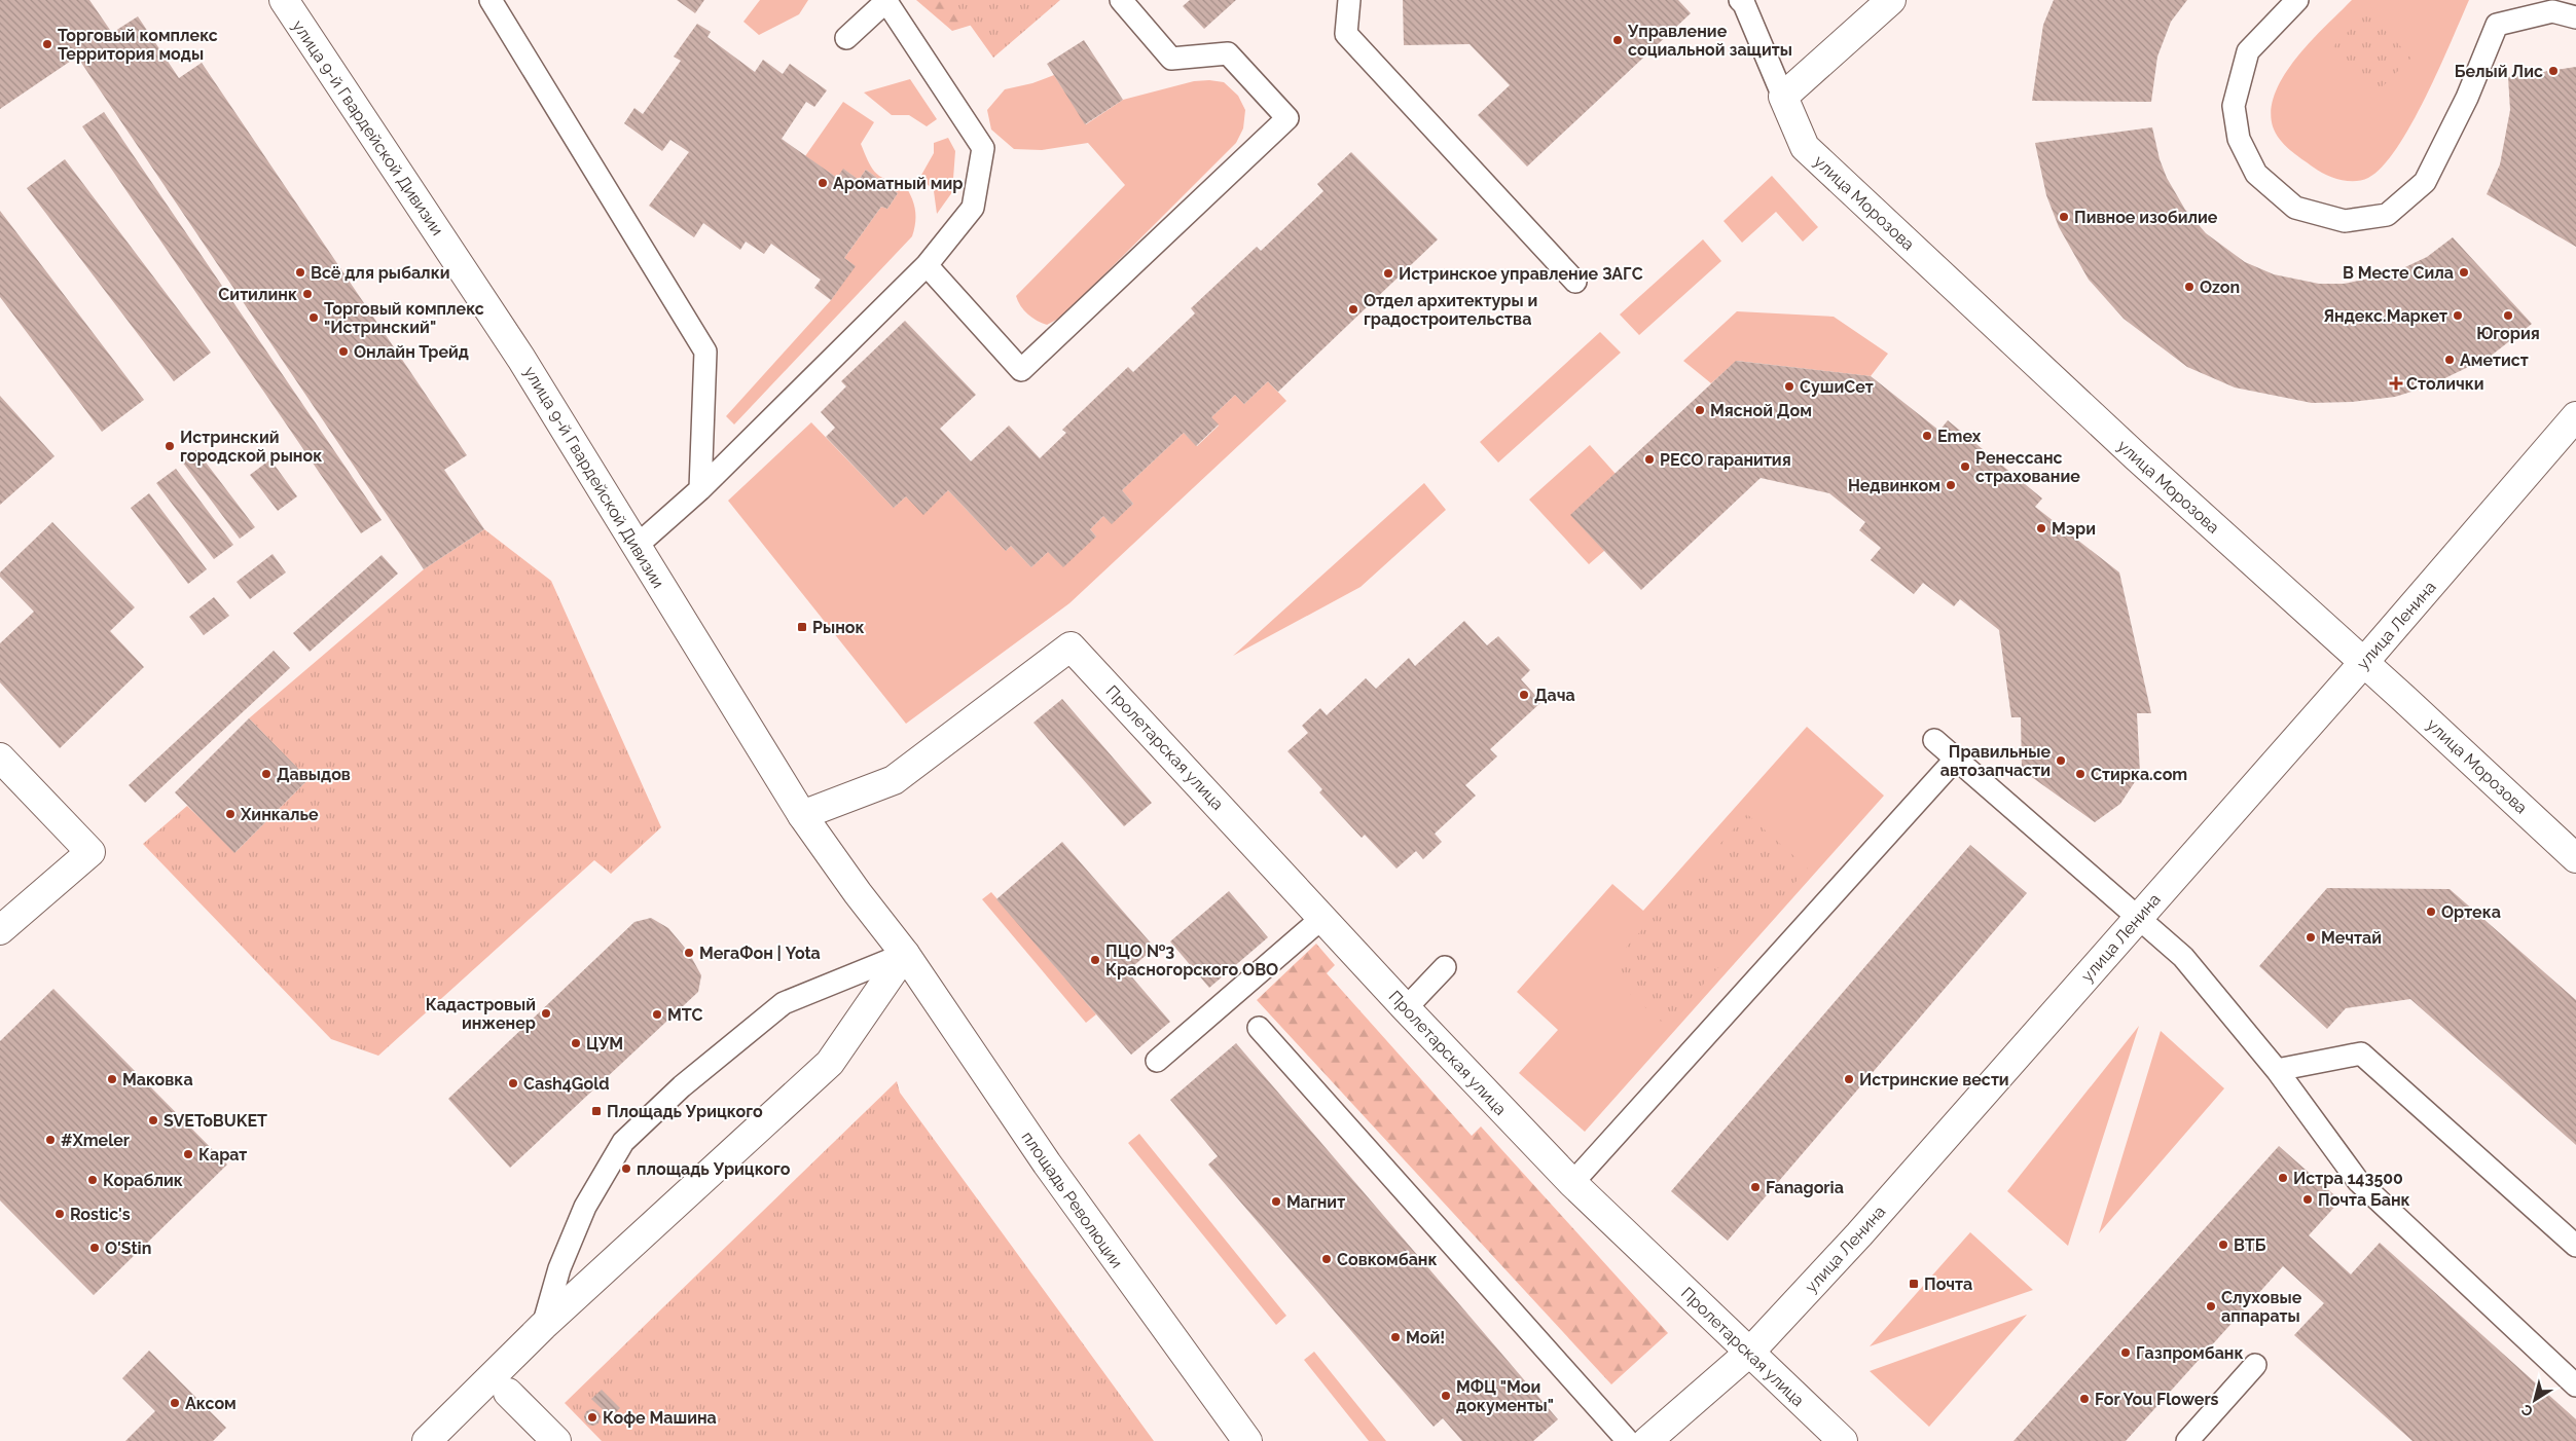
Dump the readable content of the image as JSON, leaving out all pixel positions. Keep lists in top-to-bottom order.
{
  "streets": {
    "street": [
      "улица 9-й Гвардейской Дивизии",
      "улица Морозова",
      "улица Ленина",
      "Пролетарская улица",
      "площадь Революции"
    ]
  },
  "crossings": [
    ["улица 9-й Гвардейской Дивизии", "Пролетарская улица"],
    ["улица 9-й Гвардейской Дивизии", "площадь Революции"],
    ["улица Морозова", "улица Ленина"],
    ["улица Ленина", "Пролетарская улица"]
  ],
  "places": {
    "other": [
      "Управление социальной защиты",
      "Торговый комплекс Территория моды",
      "Белый Лис",
      "Ароматный мир",
      "Пивное изобилие",
      "Всё для рыбалки",
      "В Месте Сила",
      "Истринское управление ЗАГС",
      "Ozon",
      "Ситилинк",
      "Отдел архитектуры и градостроительства",
      "Яндекс.Маркет",
      "Югория",
      "Торговый комплекс \"Истринский\"",
      "Онлайн Трейд",
      "Аметист",
      "СушиСет",
      "Мясной Дом",
      "Emex",
      "Истринский городской рынок",
      "РЕСО гаранития",
      "Ренессанс страхование",
      "Недвинком",
      "Мэри",
      "Дача",
      "Правильные автозапчасти",
      "Давыдов",
      "Стирка.com",
      "Хинкалье",
      "Ортека",
      "Мечтай",
      "МегаФон | Yota",
      "ПЦО №3 Красногорского ОВО",
      "Кадастровый инженер",
      "МТС",
      "ЦУМ",
      "Маковка",
      "Истринские вести",
      "Cash4Gold",
      "SVEToBUKET",
      "#Xmeler",
      "Карат",
      "площадь Урицкого",
      "Истра 143500",
      "Кораблик",
      "Fanagoria",
      "Почта Банк",
      "Магнит",
      "Rostic's",
      "ВТБ",
      "O'Stin",
      "Совкомбанк",
      "Слуховые аппараты",
      "Мой!",
      "Газпромбанк",
      "МФЦ \"Мои документы\"",
      "For You Flowers",
      "Аксом",
      "Кофе Машина"
    ],
    "health": ["Столички"],
    "transit": ["Рынок", "Площадь Урицкого", "Почта"]
  },
  "north": "bottom left"
}
